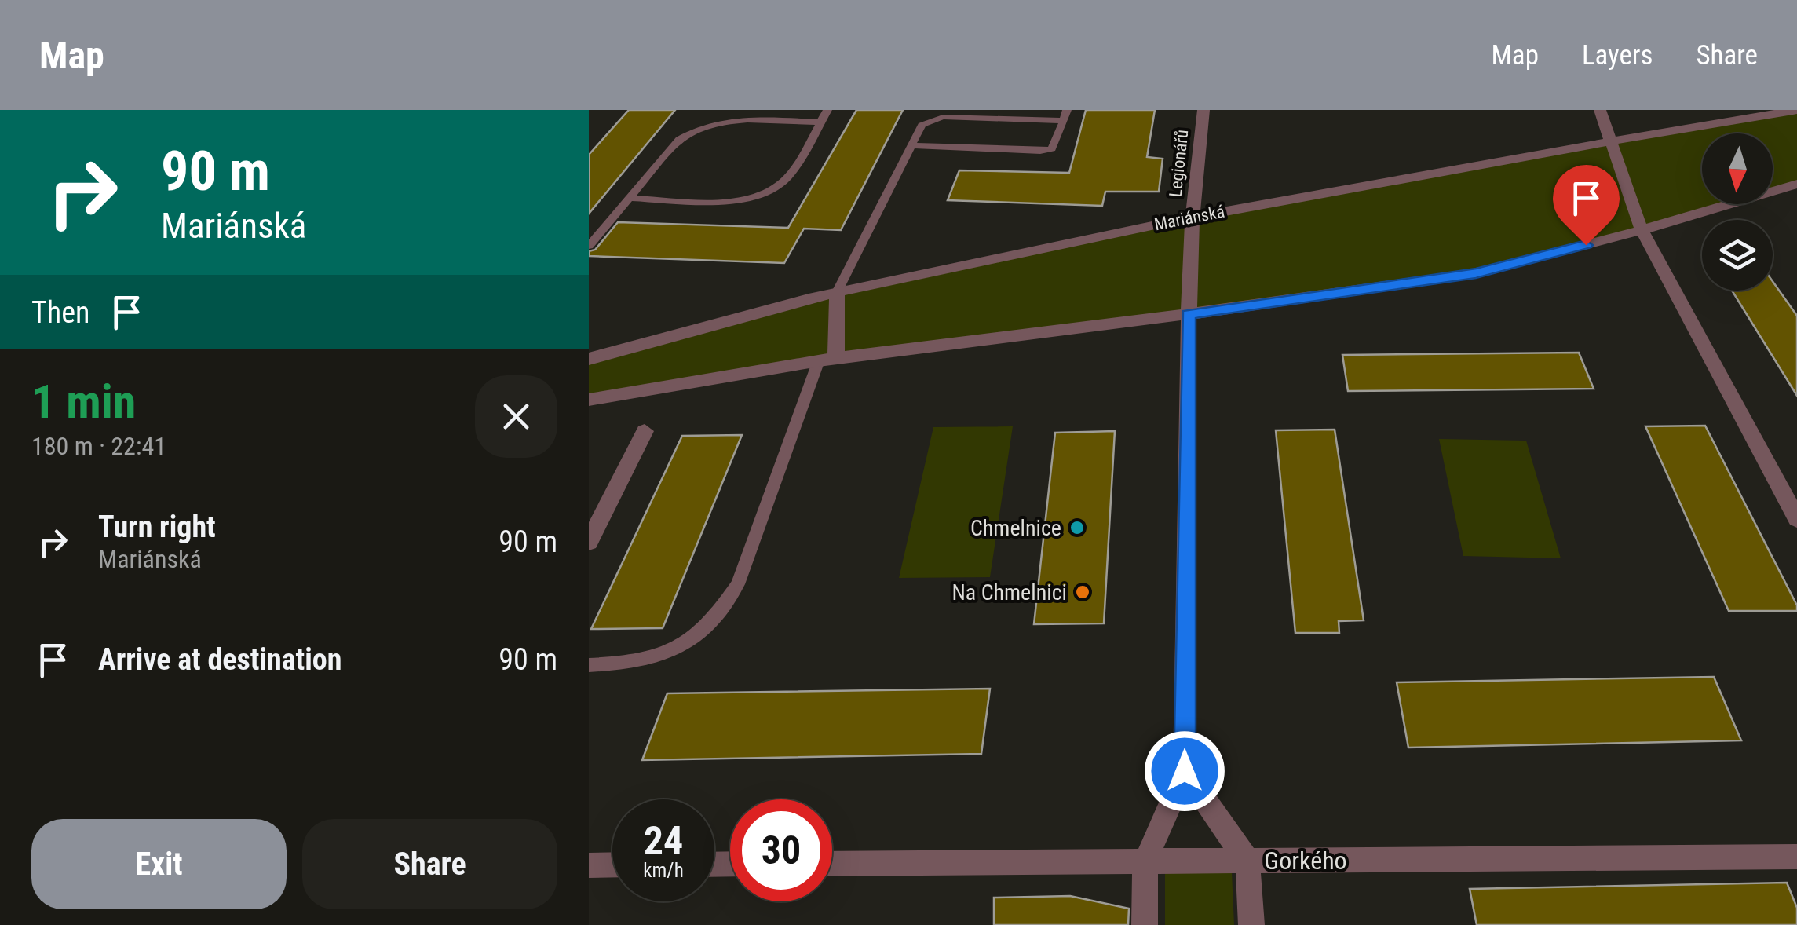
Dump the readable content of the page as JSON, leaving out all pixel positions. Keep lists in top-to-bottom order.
{
  "streets": {
    "street": ["Legionářů", "Mariánská", "Gorkého"]
  },
  "crossings": [
    ["Legionářů", "Mariánská"]
  ],
  "places": ["Chmelnice", "Na Chmelnici"],
  "north": "bottom",
  "page": {
    "header": "Map",
    "nav": ["Map", "Layers", "Share"],
    "turn": ["90 m", "Mariánská"],
    "then": "Then",
    "heading": ["1 min", "180 m · 22:41"],
    "list": [
      {
        "name": "Turn right",
        "note": "Mariánská",
        "value": "90 m"
      },
      {
        "name": "Arrive at destination",
        "value": "90 m"
      }
    ],
    "speed": "24 km/h",
    "limit": "30",
    "buttons": ["Exit", "Share"]
  }
}
